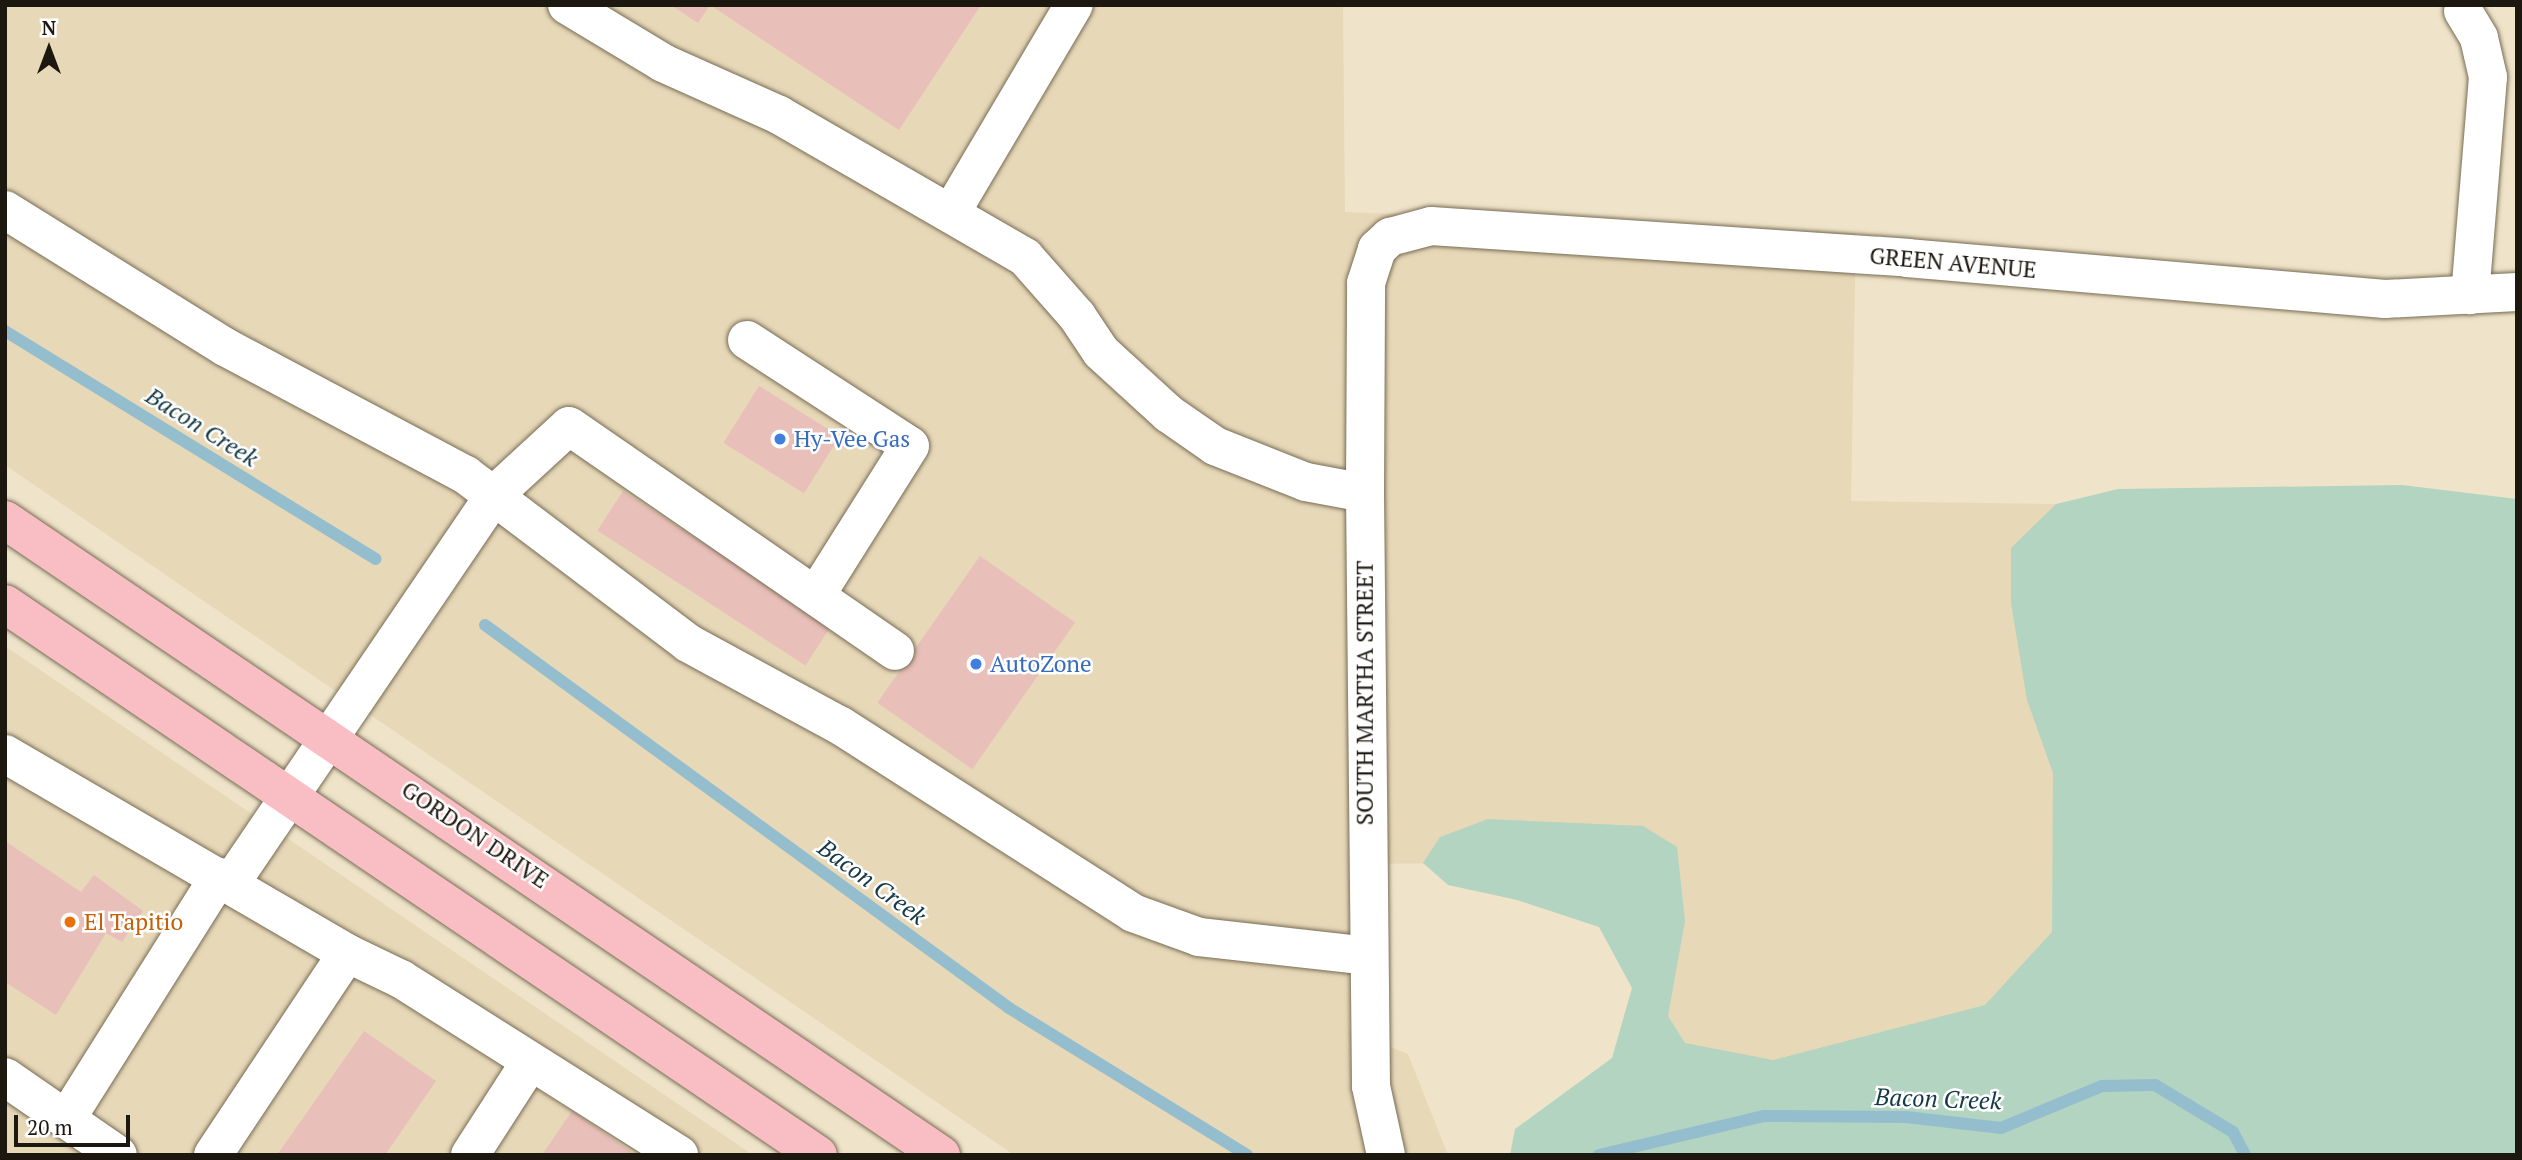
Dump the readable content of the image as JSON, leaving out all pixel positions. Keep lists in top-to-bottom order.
{
  "streets": {
    "main road": ["GORDON DRIVE"],
    "street": ["GREEN AVENUE", "SOUTH MARTHA STREET"]
  },
  "crossings": [
    ["GREEN AVENUE", "SOUTH MARTHA STREET"]
  ],
  "water": ["Bacon Creek"],
  "places": ["Hy-Vee Gas", "AutoZone", "El Tapitio"],
  "scale_bar": "20 m",
  "north": "top"
}
